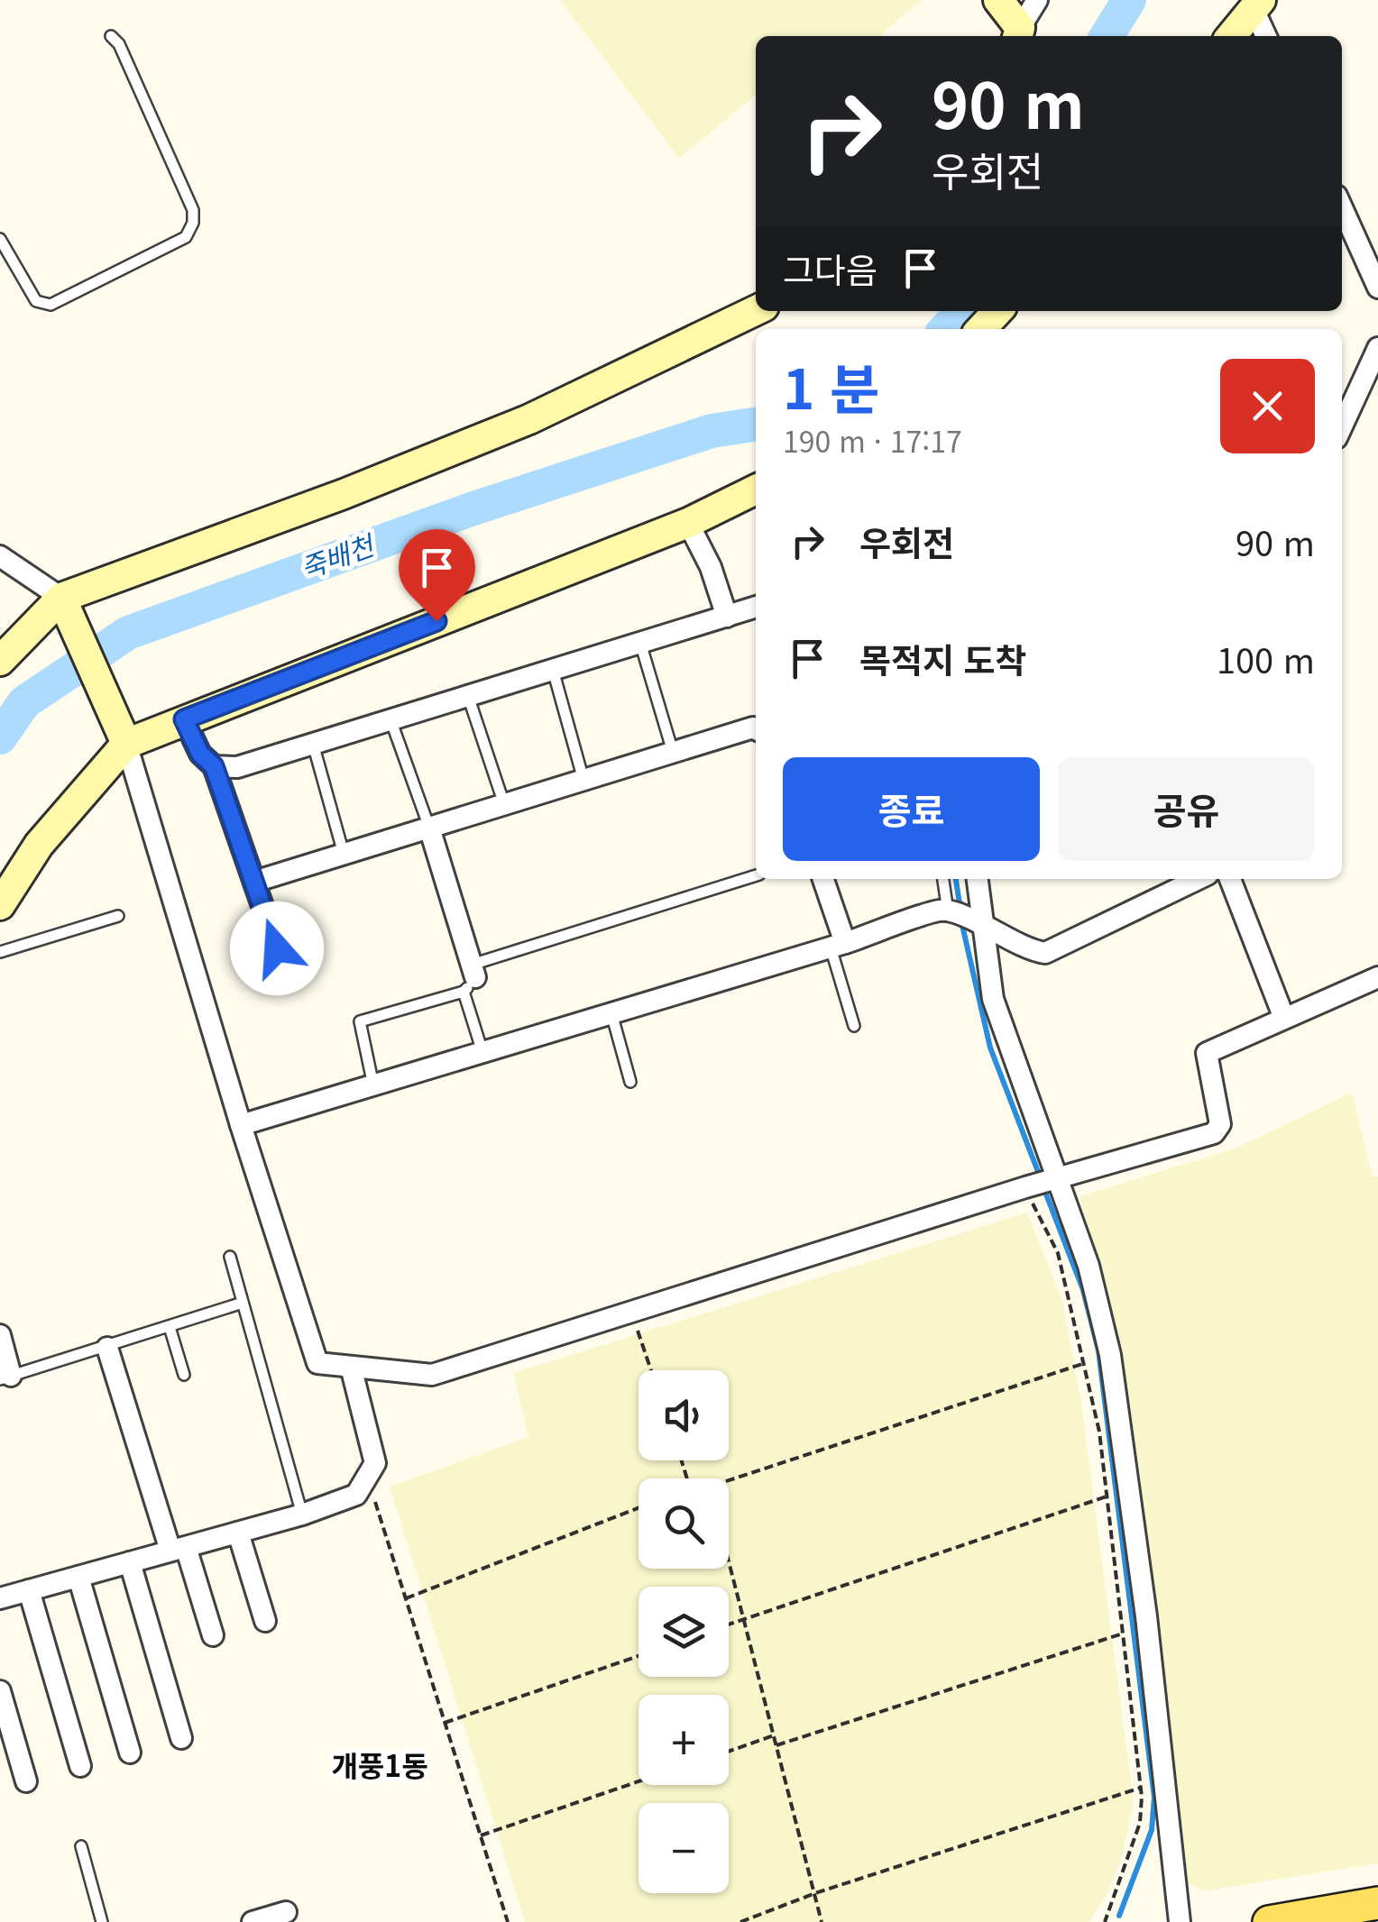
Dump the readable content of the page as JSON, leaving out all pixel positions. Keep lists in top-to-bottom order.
{
  "districts": ["개풍1동"],
  "water": ["죽배천"],
  "page": {
    "turn": ["90 m", "우회전"],
    "then": "그다음",
    "heading": ["1 분", "190 m · 17:17"],
    "list": [
      {
        "name": "우회전",
        "value": "90 m"
      },
      {
        "name": "목적지 도착",
        "value": "100 m"
      }
    ],
    "buttons": ["종료", "공유"],
    "map_buttons": ["+", "−"]
  }
}
